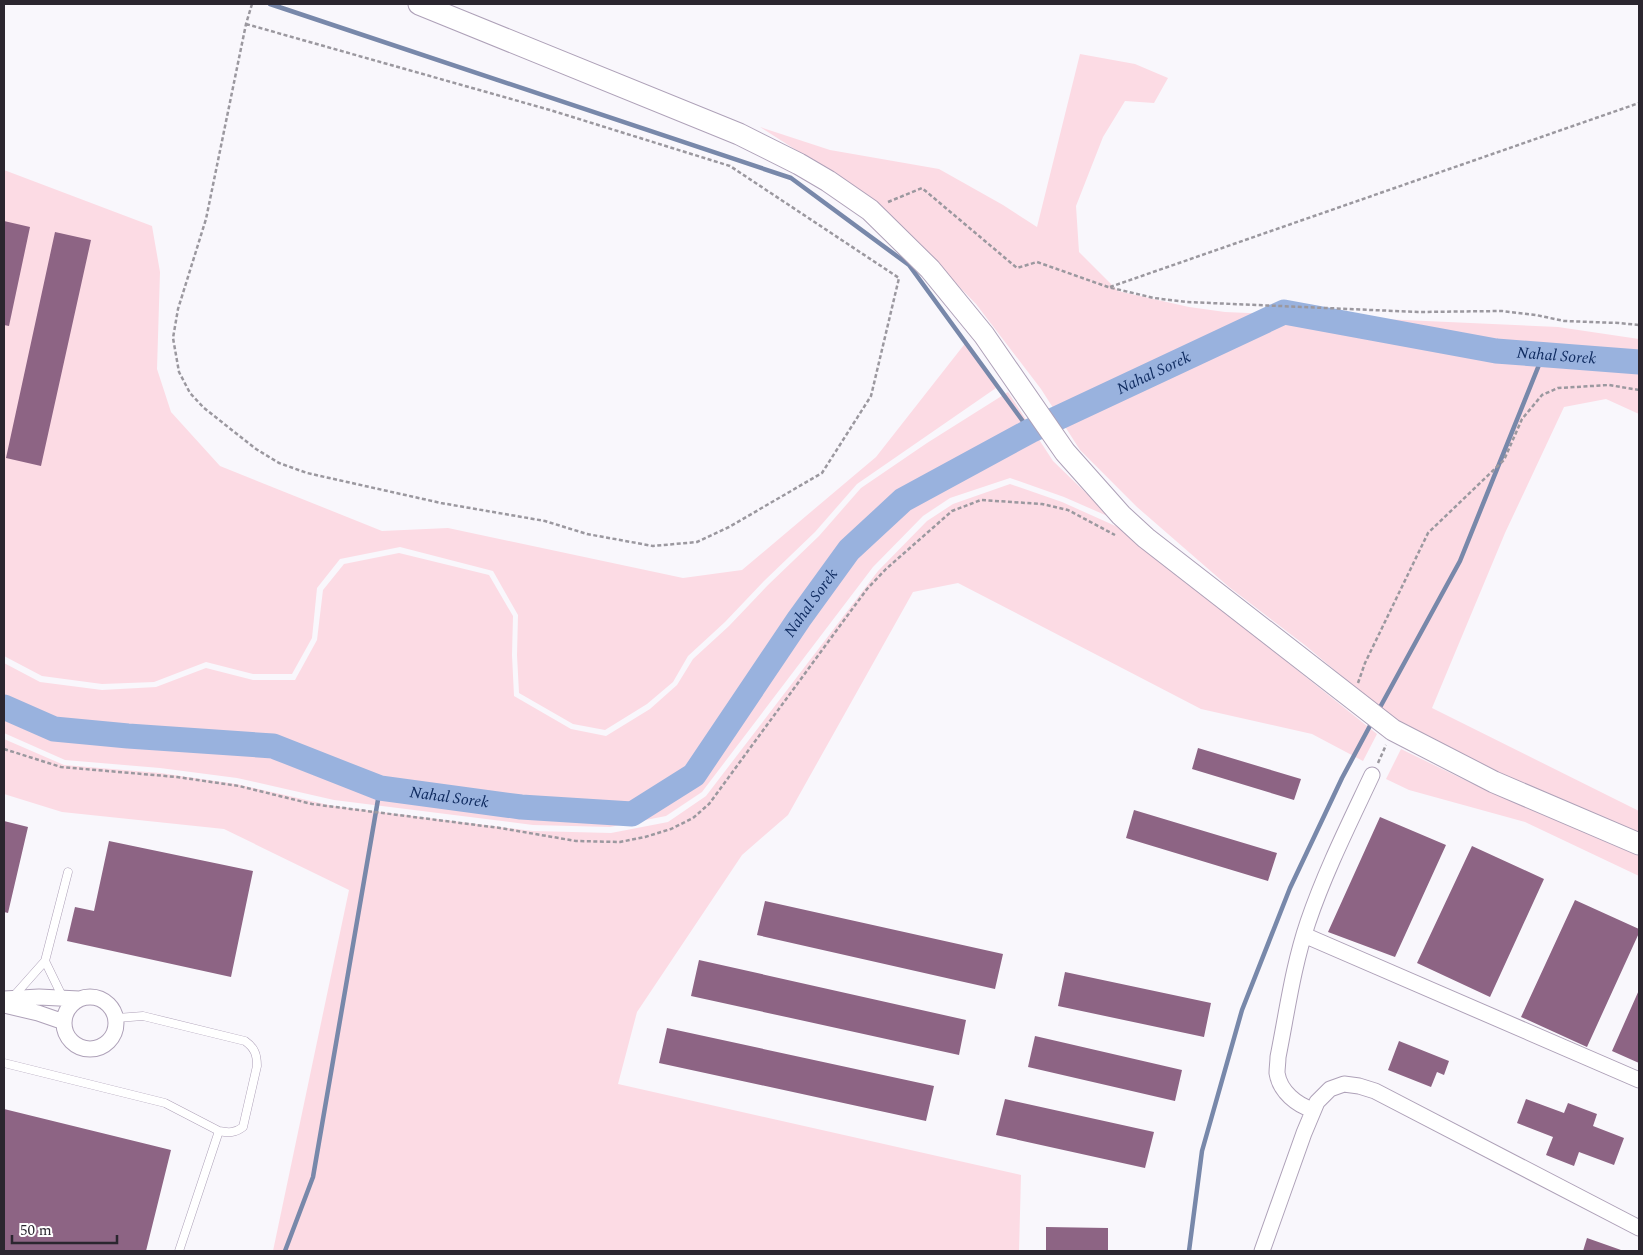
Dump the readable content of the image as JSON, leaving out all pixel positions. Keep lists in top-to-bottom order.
{
  "water": ["Nahal Sorek"],
  "scale_bar": "50 m"
}
